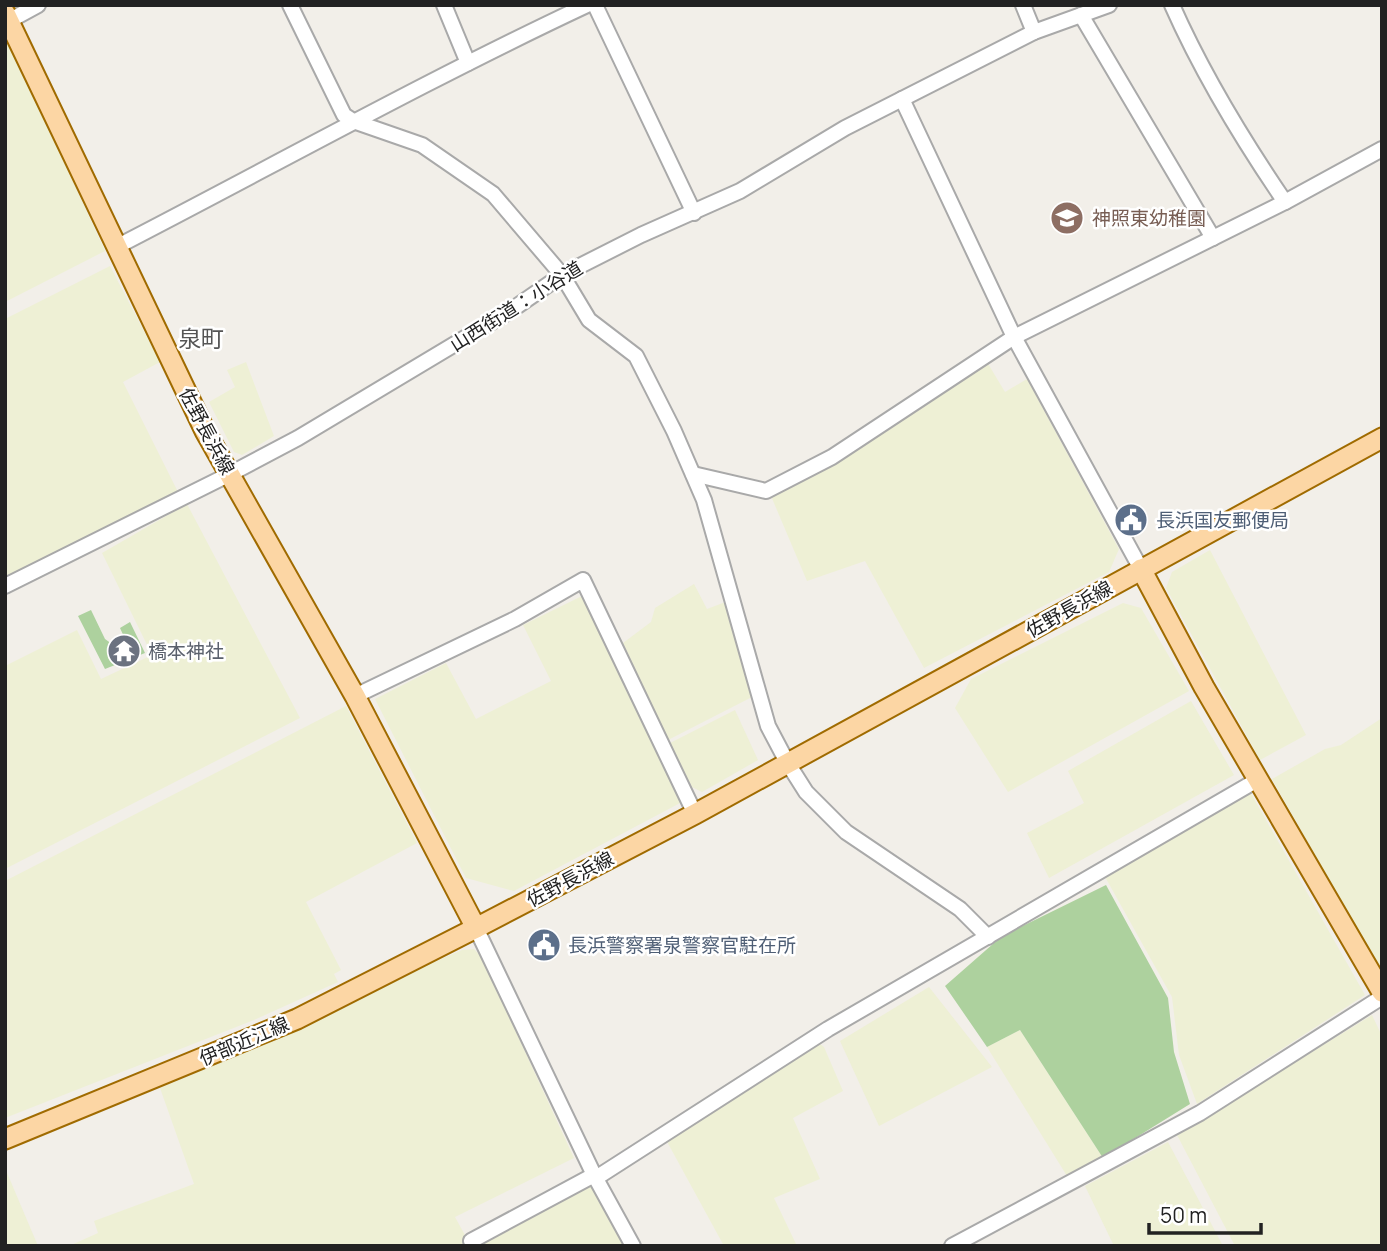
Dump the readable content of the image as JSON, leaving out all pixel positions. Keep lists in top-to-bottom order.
{
  "streets": {
    "main road": ["佐野長浜線", "伊部近江線"],
    "street": ["山西街道：小谷道"]
  },
  "crossings": [
    ["山西街道：小谷道", "佐野長浜線"],
    ["佐野長浜線", "伊部近江線"]
  ],
  "districts": ["泉町"],
  "places": {
    "school or university": ["神照東幼稚園"],
    "public building": ["長浜国友郵便局", "長浜警察署泉警察官駐在所"],
    "temple": ["橋本神社"]
  },
  "scale_bar": "50 m"
}
